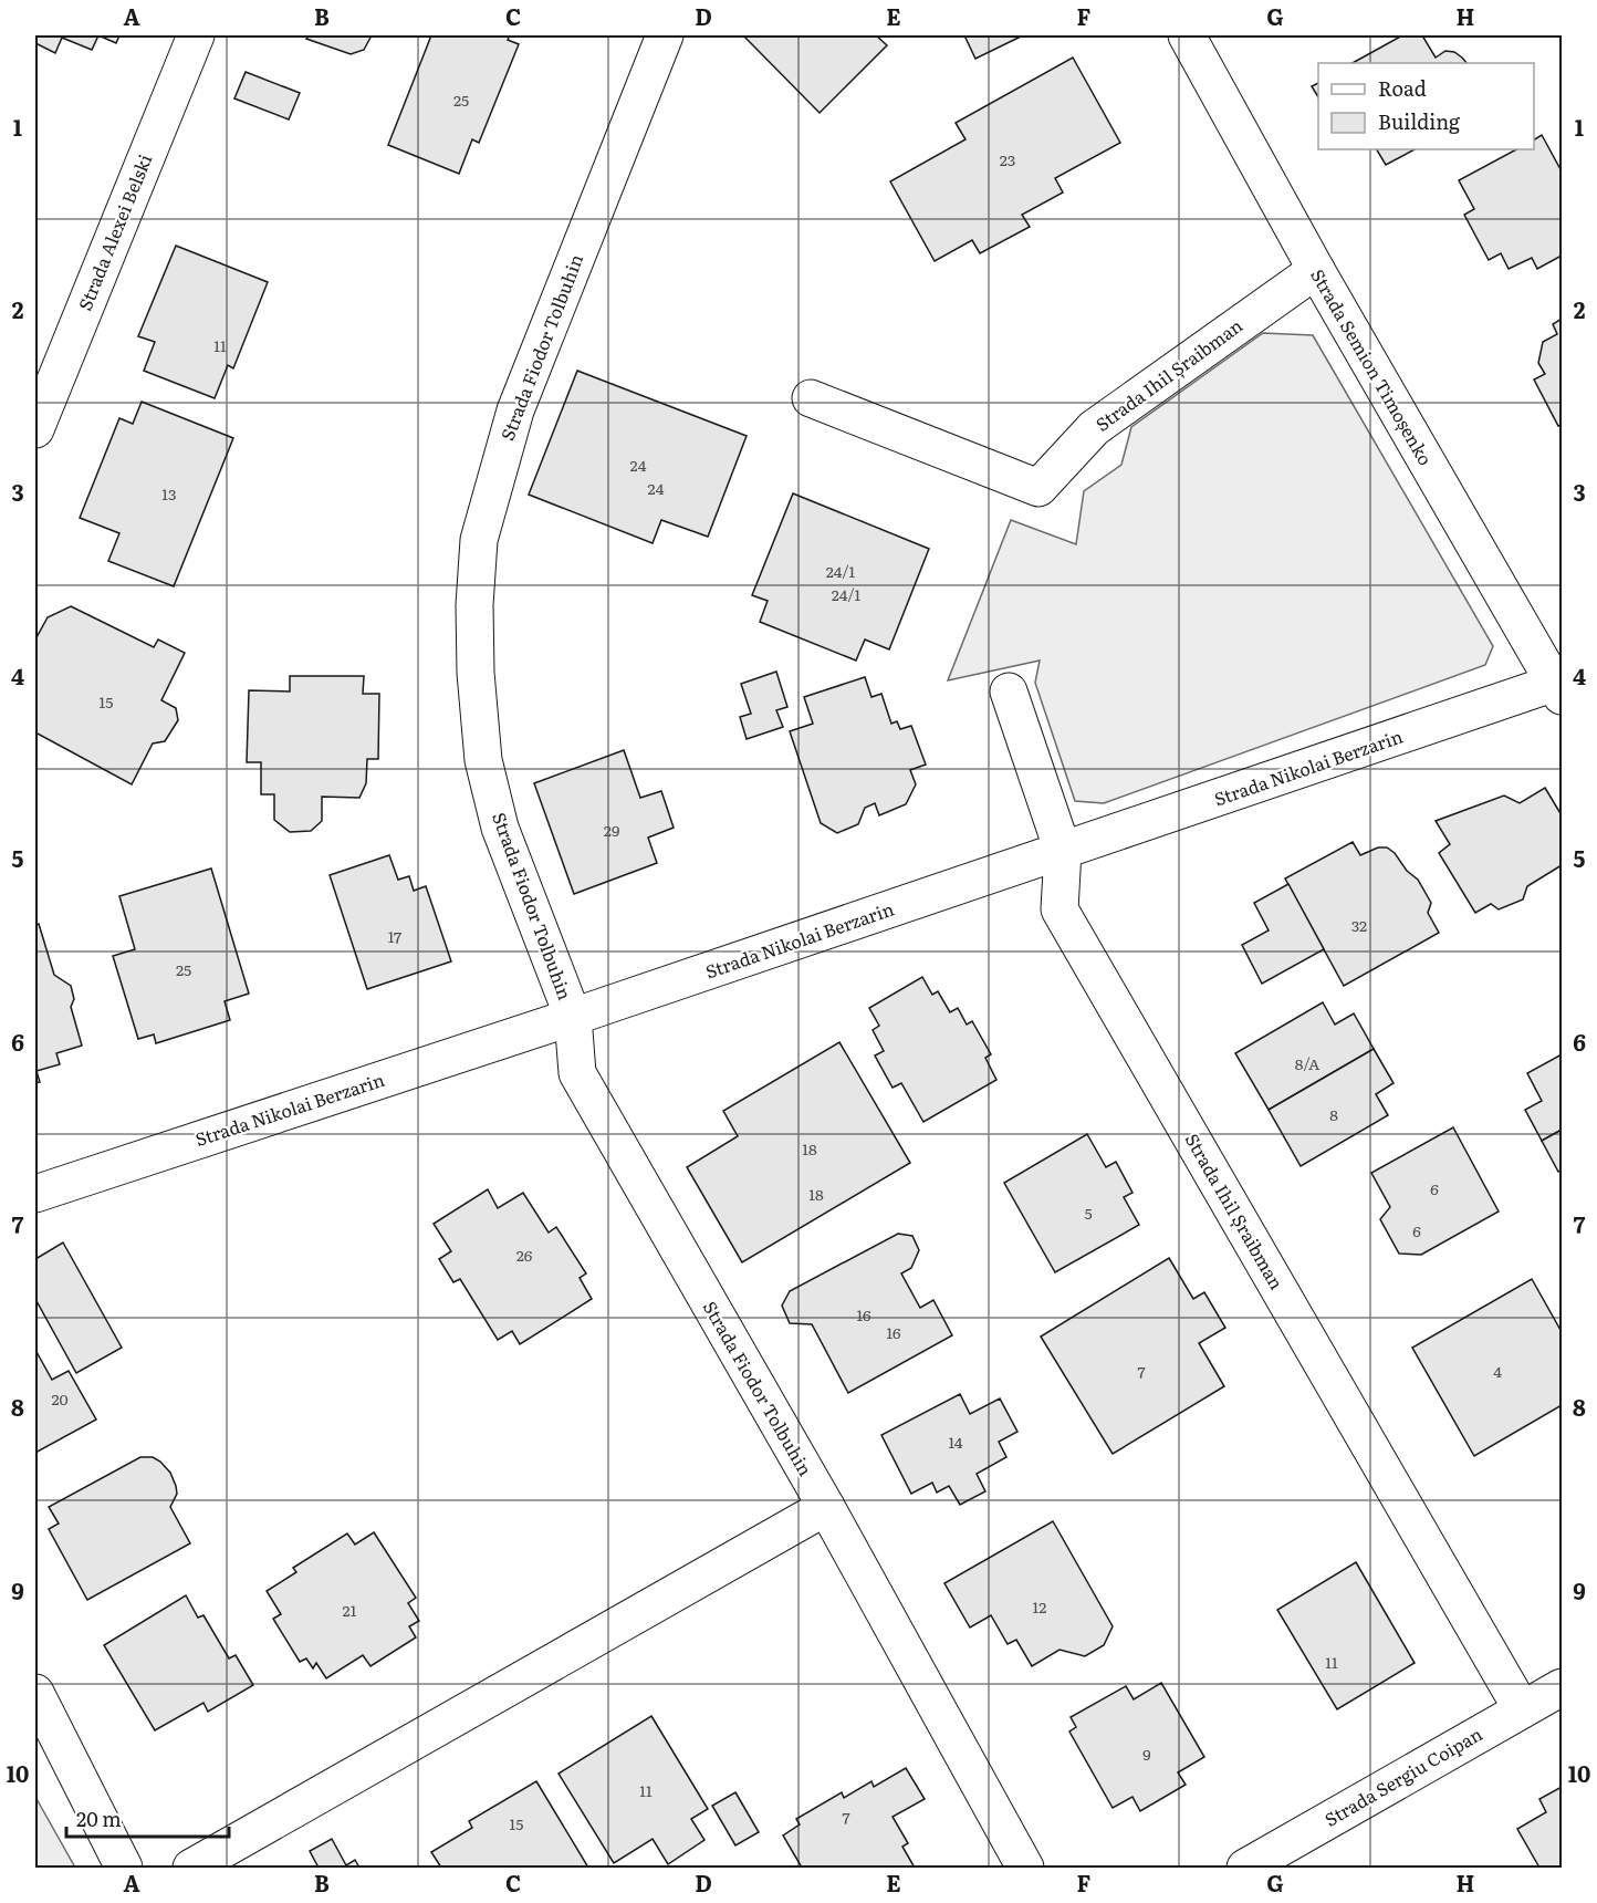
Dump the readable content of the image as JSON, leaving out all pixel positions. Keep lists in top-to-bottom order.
{
  "streets": {
    "street": [
      "Strada Alexei Belski",
      "Strada Fiodor Tolbuhin",
      "Strada Semion Timoșenko",
      "Strada Ihil Șraibman",
      "Strada Nikolai Berzarin",
      "Strada Sergiu Coipan"
    ]
  },
  "crossings": [
    ["Strada Fiodor Tolbuhin", "Strada Nikolai Berzarin"],
    ["Strada Semion Timoșenko", "Strada Ihil Șraibman"],
    ["Strada Semion Timoșenko", "Strada Nikolai Berzarin"],
    ["Strada Ihil Șraibman", "Strada Nikolai Berzarin"],
    ["Strada Ihil Șraibman", "Strada Sergiu Coipan"]
  ],
  "house_numbers": [
    "25",
    "23",
    "11",
    "24",
    "24",
    "13",
    "24/1",
    "24/1",
    "15",
    "29",
    "32",
    "17",
    "25",
    "8/A",
    "8",
    "18",
    "6",
    "18",
    "5",
    "6",
    "26",
    "16",
    "16",
    "7",
    "4",
    "20",
    "14",
    "12",
    "21",
    "11",
    "9",
    "11",
    "7",
    "15"
  ],
  "legend": ["Road", "Building"],
  "scale_bar": "20 m",
  "grid": {
    "columns": [
      "A",
      "B",
      "C",
      "D",
      "E",
      "F",
      "G",
      "H"
    ],
    "rows": [
      "1",
      "2",
      "3",
      "4",
      "5",
      "6",
      "7",
      "8",
      "9",
      "10"
    ]
  }
}
